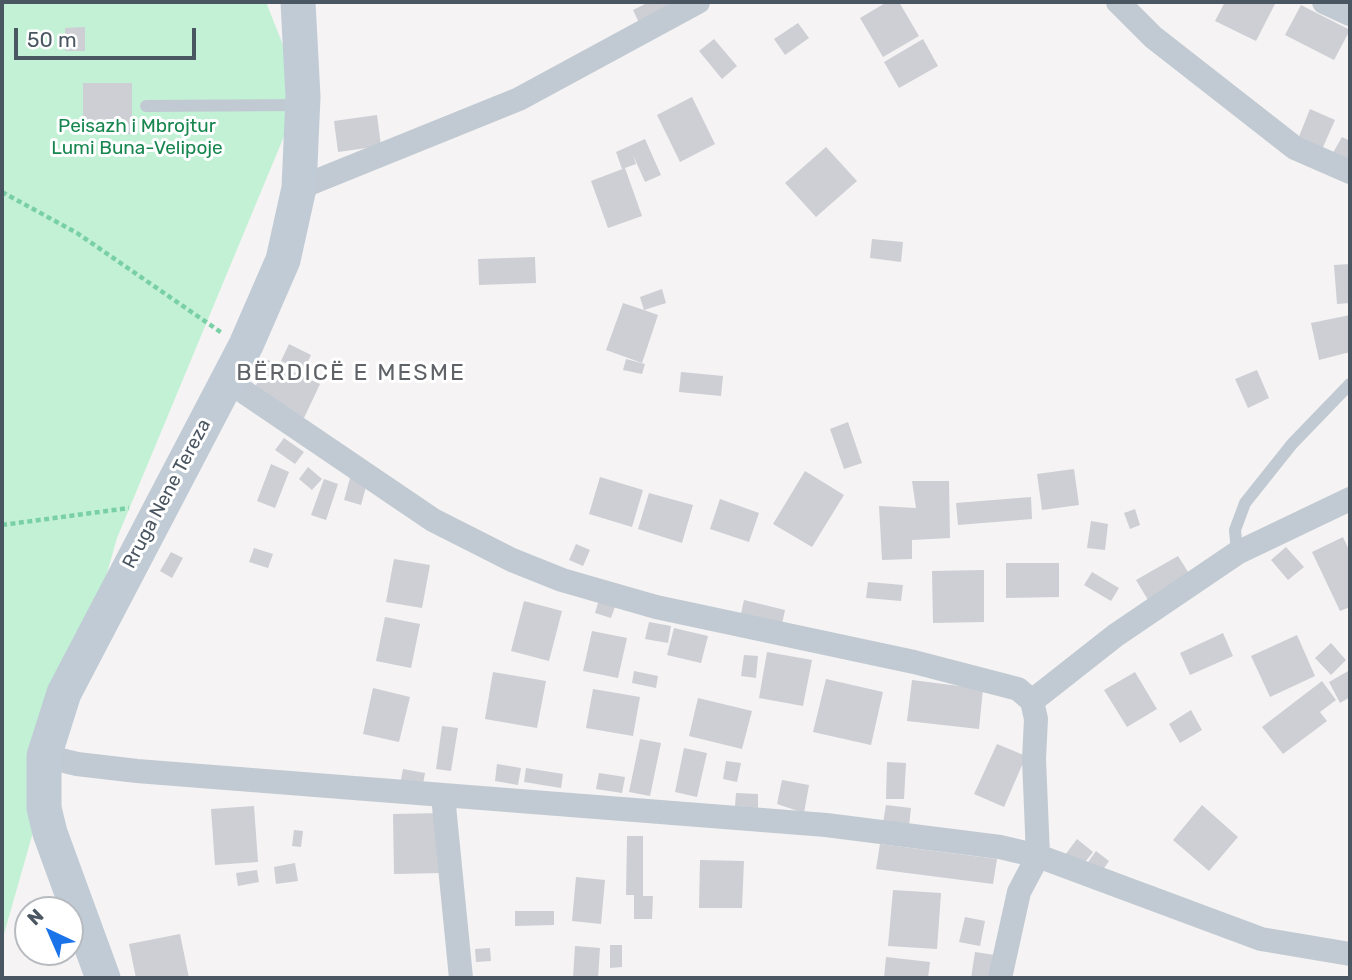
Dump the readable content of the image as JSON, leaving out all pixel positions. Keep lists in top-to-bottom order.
{
  "streets": {
    "street": ["Rruga Nene Tereza"]
  },
  "districts": ["BËRDICË E MESME"],
  "parks": ["Peisazh i Mbrojtur Lumi Buna-Velipoje"],
  "scale_bar": "50 m",
  "north": "top left"
}
